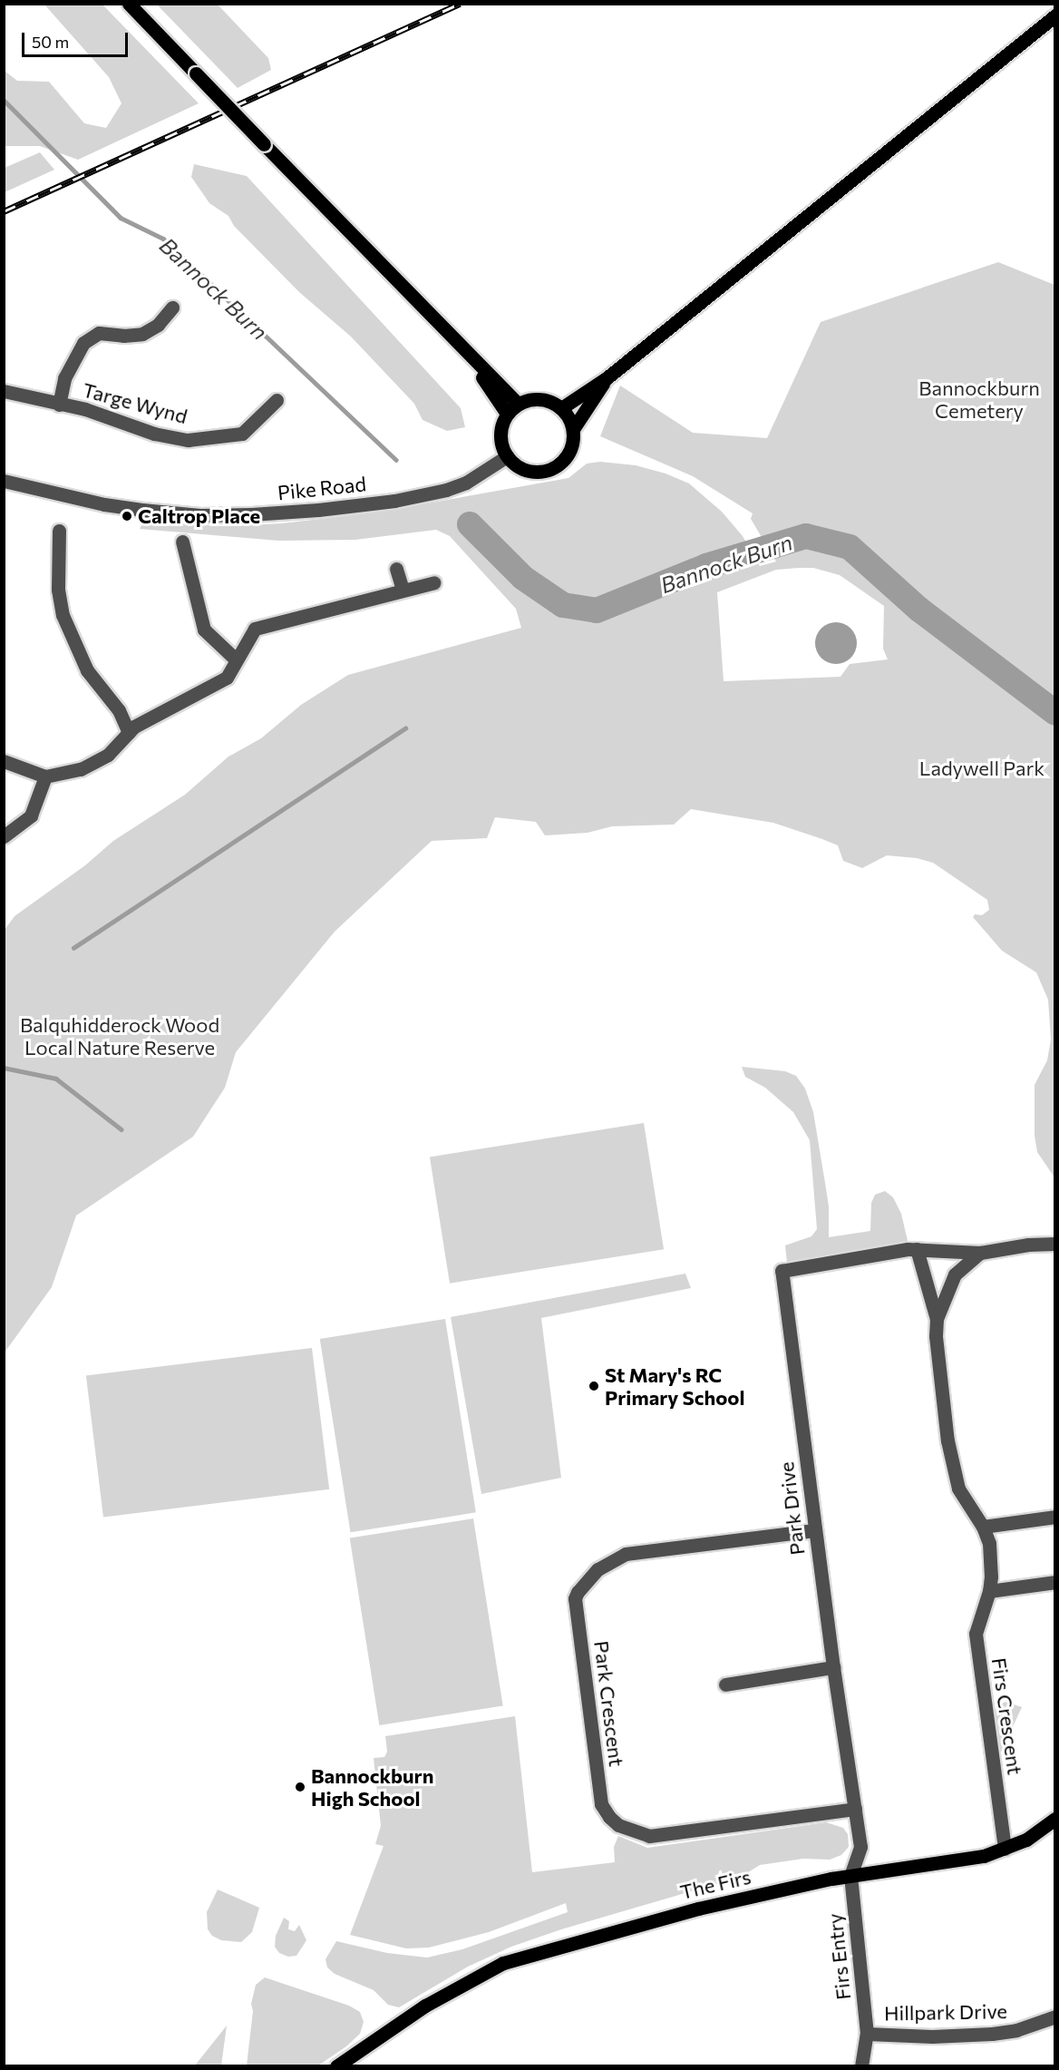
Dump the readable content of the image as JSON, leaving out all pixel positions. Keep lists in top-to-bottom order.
{
  "streets": {
    "main road": ["The Firs"],
    "street": [
      "Targe Wynd",
      "Pike Road",
      "Park Drive",
      "Park Crescent",
      "Firs Crescent",
      "Firs Entry",
      "Hillpark Drive"
    ]
  },
  "crossings": [
    ["Park Drive", "Park Crescent"],
    ["Park Drive", "Firs Crescent"],
    ["Park Drive", "The Firs"],
    ["Park Drive", "Firs Entry"],
    ["Firs Crescent", "The Firs"],
    ["The Firs", "Firs Entry"],
    ["Firs Entry", "Hillpark Drive"]
  ],
  "water": ["Bannock Burn"],
  "parks": ["Bannockburn Cemetery", "Ladywell Park", "Balquhidderock Wood Local Nature Reserve"],
  "places": ["Caltrop Place", "St Mary's RC Primary School", "Bannockburn High School"],
  "scale_bar": "50 m"
}
